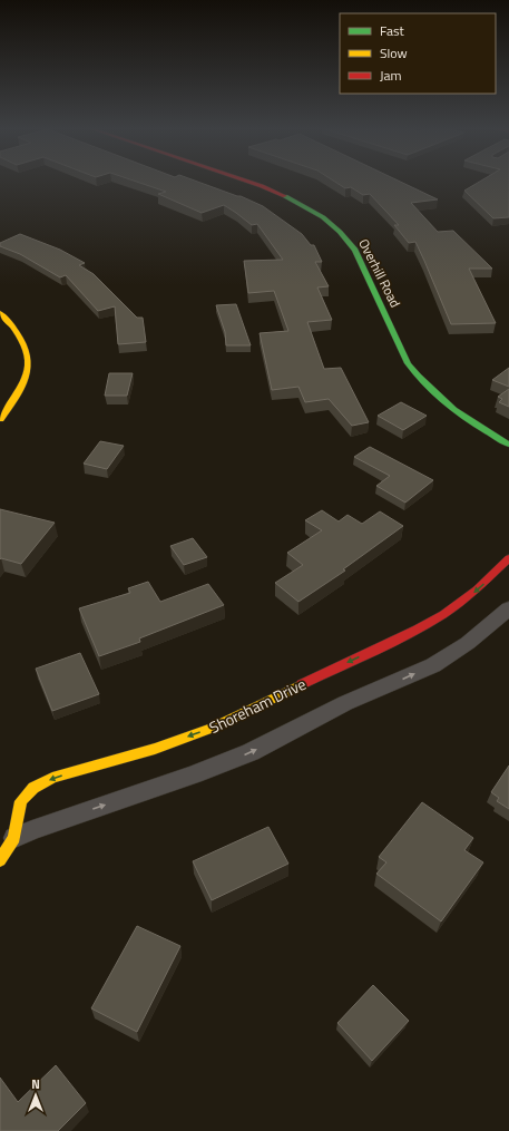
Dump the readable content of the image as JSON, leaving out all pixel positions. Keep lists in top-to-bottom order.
{
  "streets": {
    "street": ["Overhill Road", "Shoreham Drive"]
  },
  "legend": ["Fast", "Slow", "Jam"],
  "north": "top"
}
